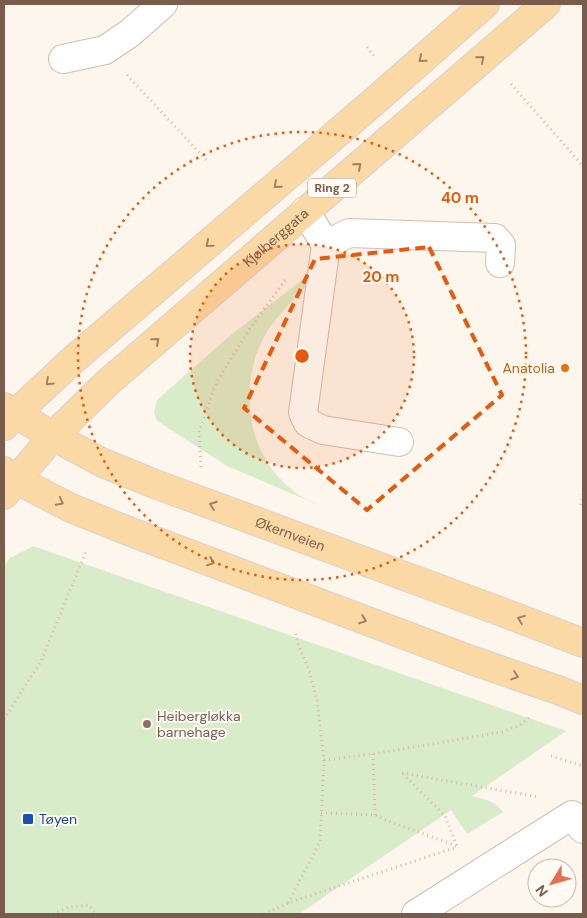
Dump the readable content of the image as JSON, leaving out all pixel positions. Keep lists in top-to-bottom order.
{
  "streets": {
    "main road": ["Ring 2", "Kjølberggata", "Økernveien"]
  },
  "crossings": [
    ["Ring 2", "Kjølberggata"],
    ["Ring 2", "Økernveien"],
    ["Kjølberggata", "Økernveien"]
  ],
  "places": {
    "other": ["Anatolia", "Heibergløkka barnehage"],
    "transit": ["Tøyen"]
  },
  "north": "bottom left",
  "rings": ["40 m", "20 m"]
}
